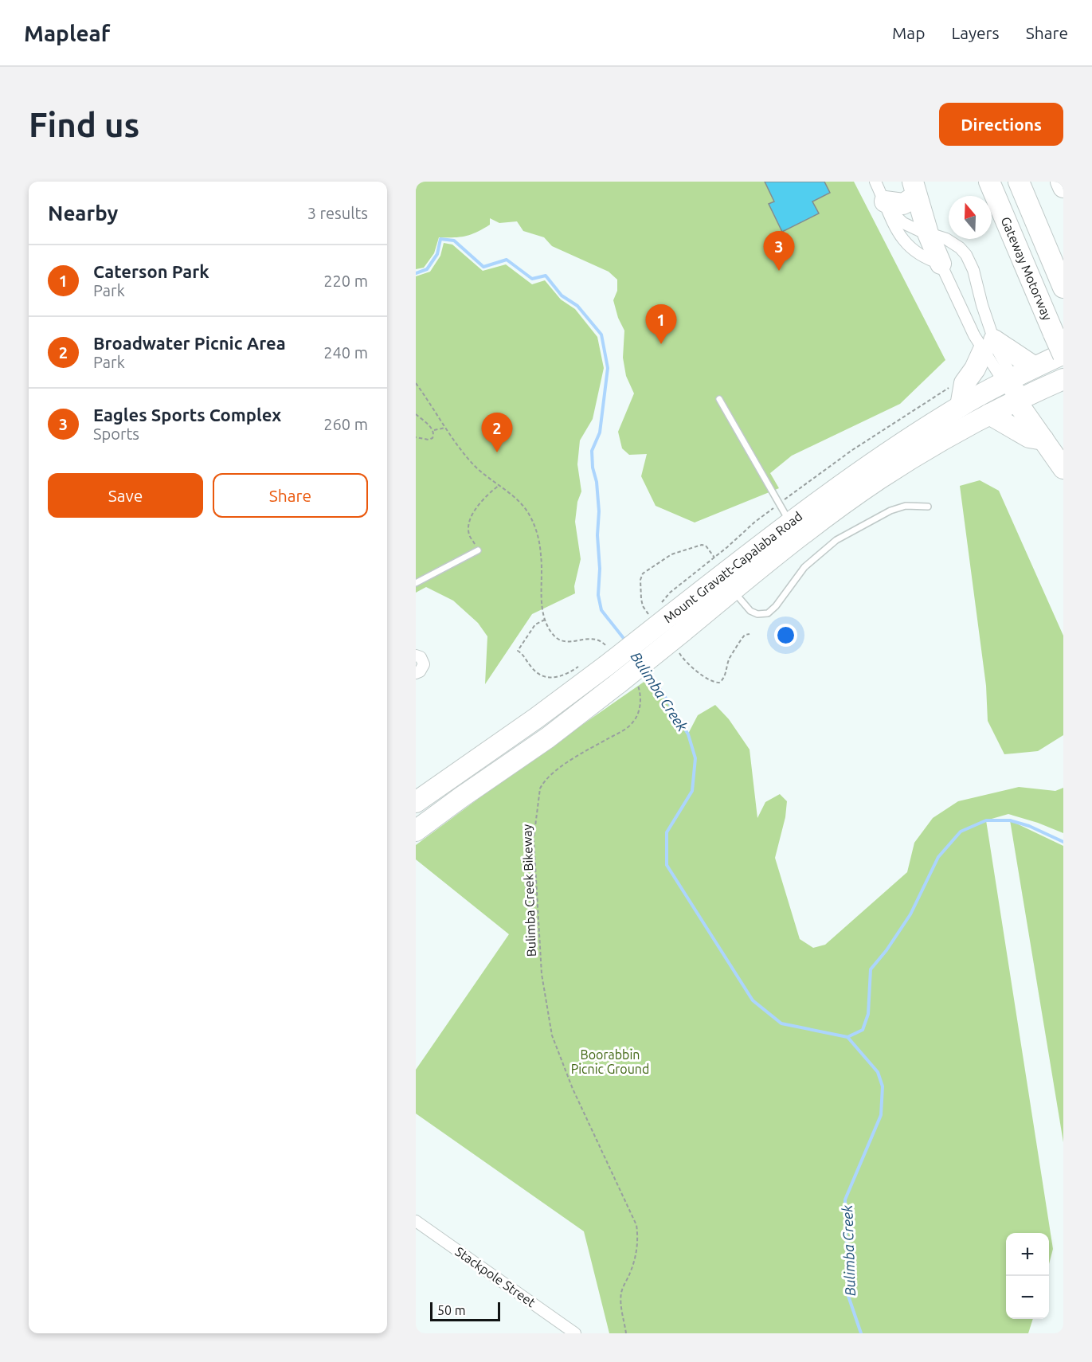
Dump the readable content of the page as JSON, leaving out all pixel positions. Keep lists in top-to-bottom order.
{
  "streets": {
    "highway": ["Gateway Motorway", "Mount Gravatt-Capalaba Road"],
    "street": ["Stackpole Street"],
    "path": ["Bulimba Creek Bikeway"]
  },
  "crossings": [
    ["Gateway Motorway", "Mount Gravatt-Capalaba Road"],
    ["Mount Gravatt-Capalaba Road", "Bulimba Creek Bikeway"]
  ],
  "water": ["Bulimba Creek"],
  "parks": ["Boorabbin Picnic Ground"],
  "scale_bar": "50 m",
  "north": "top",
  "page": {
    "header": "Mapleaf",
    "nav": ["Map", "Layers", "Share"],
    "buttons": [
      "Directions",
      ["Save", "Share"]
    ],
    "title": "Find us",
    "heading": ["Nearby", "3 results"],
    "pins": ["3", "1", "2"],
    "list": [
      {
        "mark": "1",
        "name": "Caterson Park",
        "note": "Park",
        "value": "220 m"
      },
      {
        "mark": "2",
        "name": "Broadwater Picnic Area",
        "note": "Park",
        "value": "240 m"
      },
      {
        "mark": "3",
        "name": "Eagles Sports Complex",
        "note": "Sports",
        "value": "260 m"
      }
    ],
    "map_buttons": ["+", "−"],
    "scale": "50 m"
  }
}
